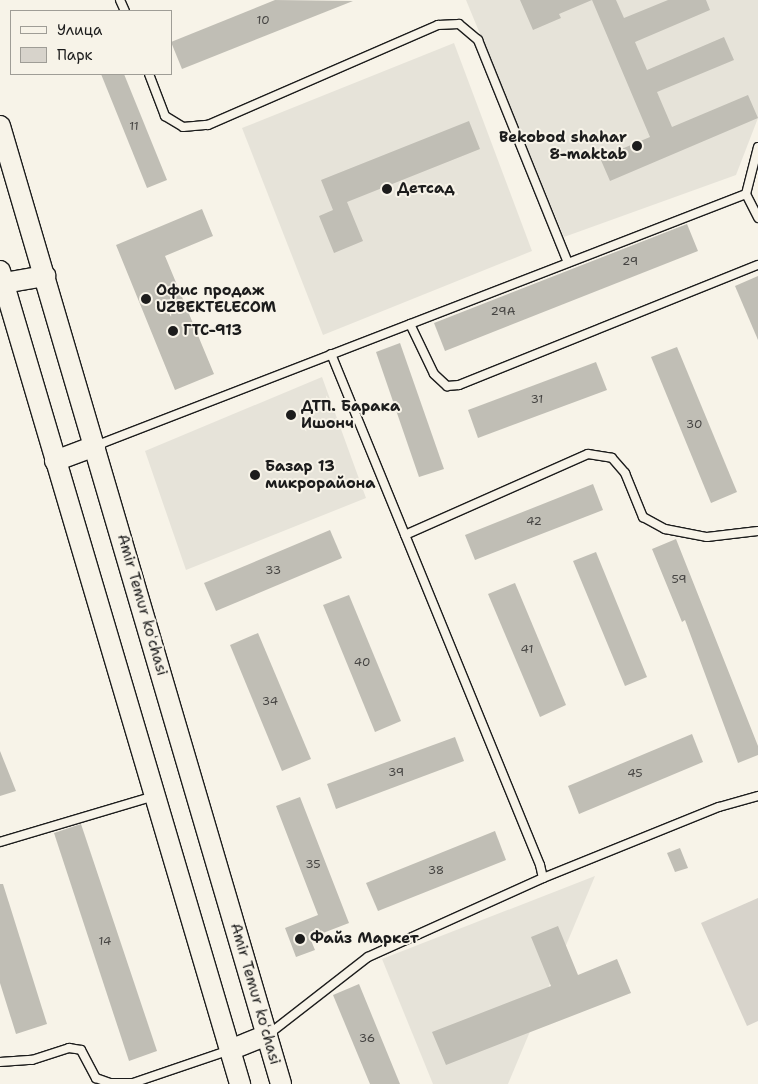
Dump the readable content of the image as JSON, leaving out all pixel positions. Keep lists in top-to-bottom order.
{
  "streets": {
    "street": ["Amir Temur koʻchasi"]
  },
  "places": [
    "Bekobod shahar 8-maktab",
    "Детсад",
    "Офис продаж UZBEKTELECOM",
    "ГТС-913",
    "ДТП. Барака Ишонч",
    "Базар 13 микрорайона",
    "Файз Маркет"
  ],
  "house_numbers": [
    "10",
    "11",
    "29",
    "29A",
    "31",
    "30",
    "42",
    "33",
    "59",
    "41",
    "40",
    "34",
    "39",
    "45",
    "35",
    "38",
    "14",
    "36"
  ],
  "legend": ["Улица", "Парк"]
}
